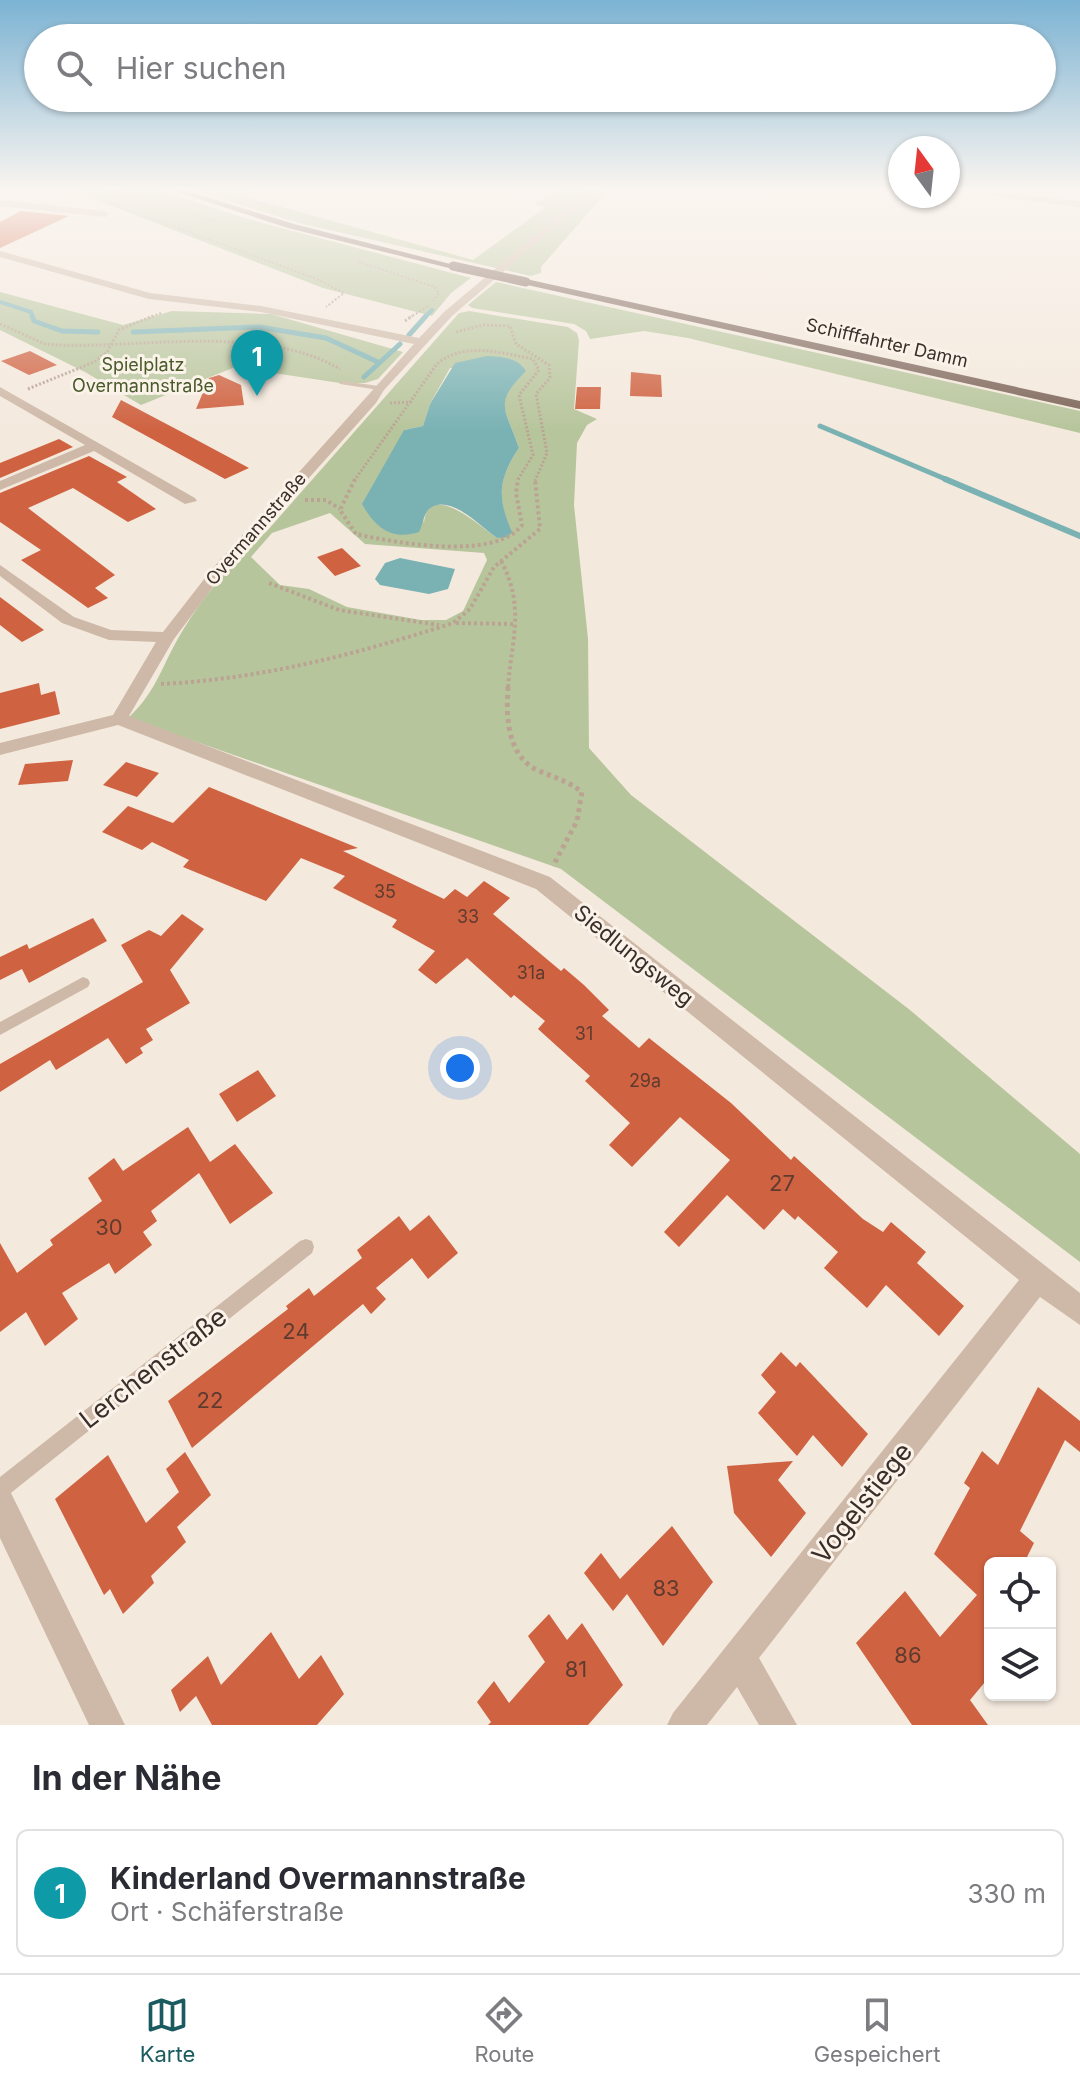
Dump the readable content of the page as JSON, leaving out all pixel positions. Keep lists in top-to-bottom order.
{
  "streets": {
    "main road": ["Schifffahrter Damm"],
    "street": ["Overmannstraße", "Siedlungsweg", "Vogelstiege"],
    "lane": ["Lerchenstraße"]
  },
  "crossings": [
    ["Overmannstraße", "Siedlungsweg"],
    ["Siedlungsweg", "Vogelstiege"]
  ],
  "parks": ["Spielplatz Overmannstraße"],
  "house_numbers": [
    "35",
    "33",
    "31a",
    "31",
    "29a",
    "27",
    "30",
    "24",
    "22",
    "83",
    "86",
    "81"
  ],
  "north": "top",
  "page": {
    "search": "Hier suchen",
    "pins": "1",
    "heading": "In der Nähe",
    "list": [
      {
        "mark": "1",
        "name": "Kinderland Overmannstraße",
        "note": "Ort · Schäferstraße",
        "value": "330 m"
      }
    ],
    "nav": ["Karte", "Route", "Gespeichert"]
  }
}
